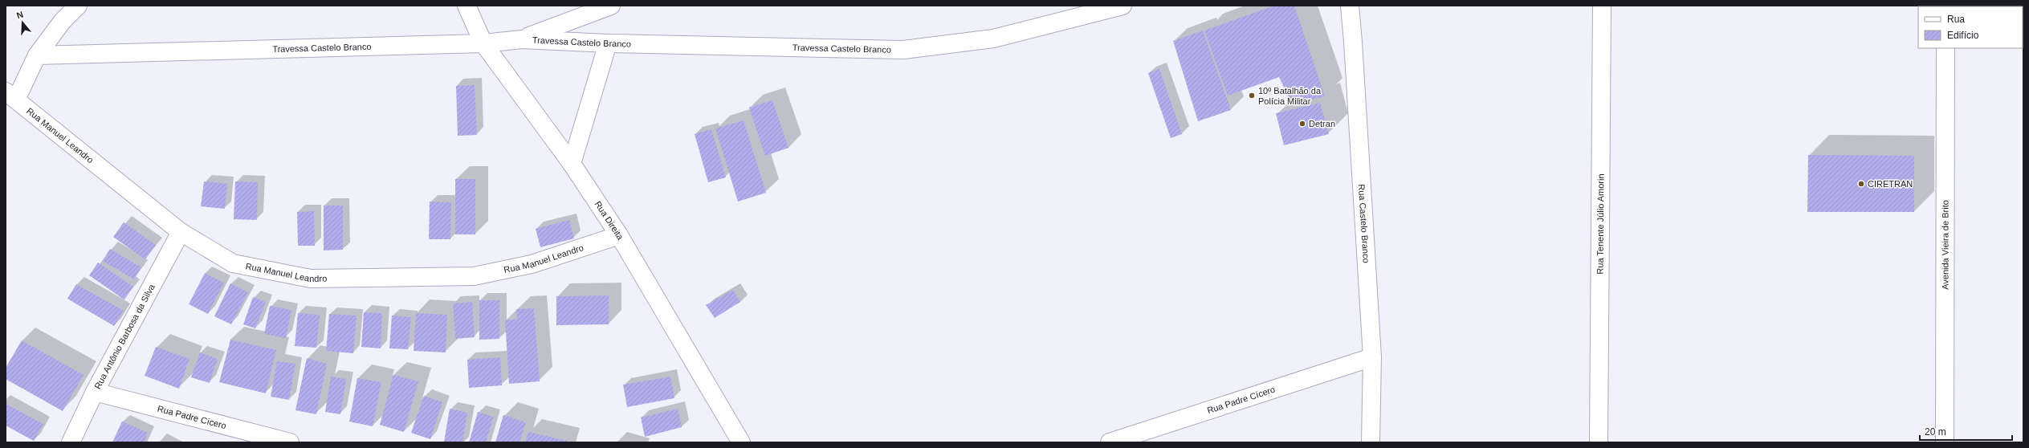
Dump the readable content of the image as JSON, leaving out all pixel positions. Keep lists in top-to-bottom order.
{
  "streets": {
    "street": [
      "Travessa Castelo Branco",
      "Rua Manuel Leandro",
      "Rua Direita",
      "Rua Castelo Branco",
      "Rua Tenente Júlio Amorin",
      "Avenida Vieira de Brito",
      "Rua Antônio Barbosa da Silva",
      "Rua Padre Cícero"
    ]
  },
  "crossings": [
    ["Travessa Castelo Branco", "Rua Direita"],
    ["Rua Manuel Leandro", "Rua Direita"],
    ["Rua Manuel Leandro", "Rua Antônio Barbosa da Silva"],
    ["Rua Castelo Branco", "Rua Padre Cícero"],
    ["Rua Antônio Barbosa da Silva", "Rua Padre Cícero"]
  ],
  "places": ["10º Batalhão da Polícia Militar", "Detran", "CIRETRAN"],
  "legend": ["Rua", "Edifício"],
  "scale_bar": "20 m",
  "north": "top"
}
